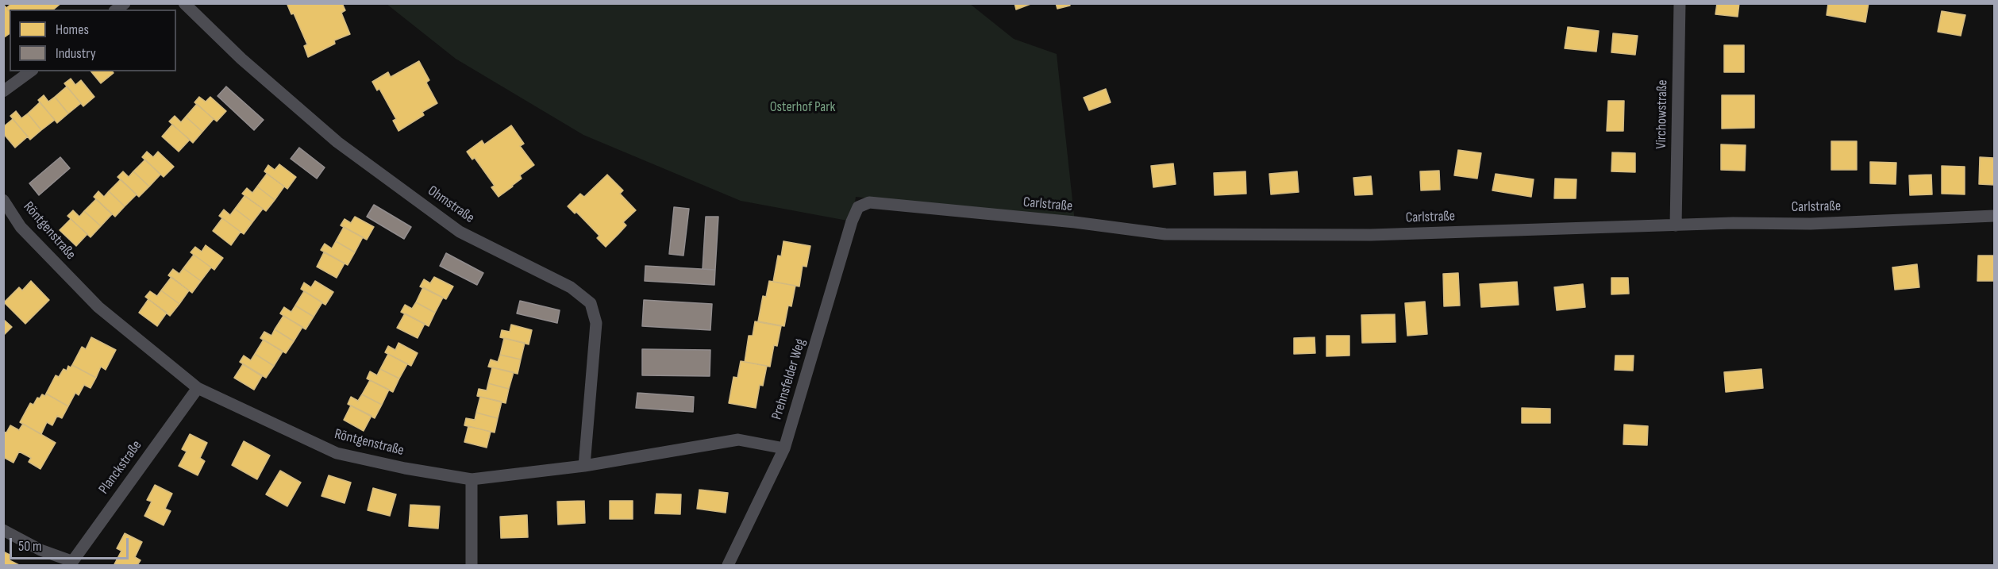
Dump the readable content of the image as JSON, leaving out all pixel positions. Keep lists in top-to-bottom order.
{
  "streets": {
    "street": [
      "Virchowstraße",
      "Ohmstraße",
      "Carlstraße",
      "Röntgenstraße",
      "Prehnsfelder Weg",
      "Planckstraße"
    ]
  },
  "crossings": [
    ["Virchowstraße", "Carlstraße"],
    ["Ohmstraße", "Röntgenstraße"],
    ["Carlstraße", "Prehnsfelder Weg"],
    ["Röntgenstraße", "Prehnsfelder Weg"],
    ["Röntgenstraße", "Planckstraße"]
  ],
  "parks": ["Osterhof Park"],
  "legend": ["Homes", "Industry"],
  "scale_bar": "50 m"
}
